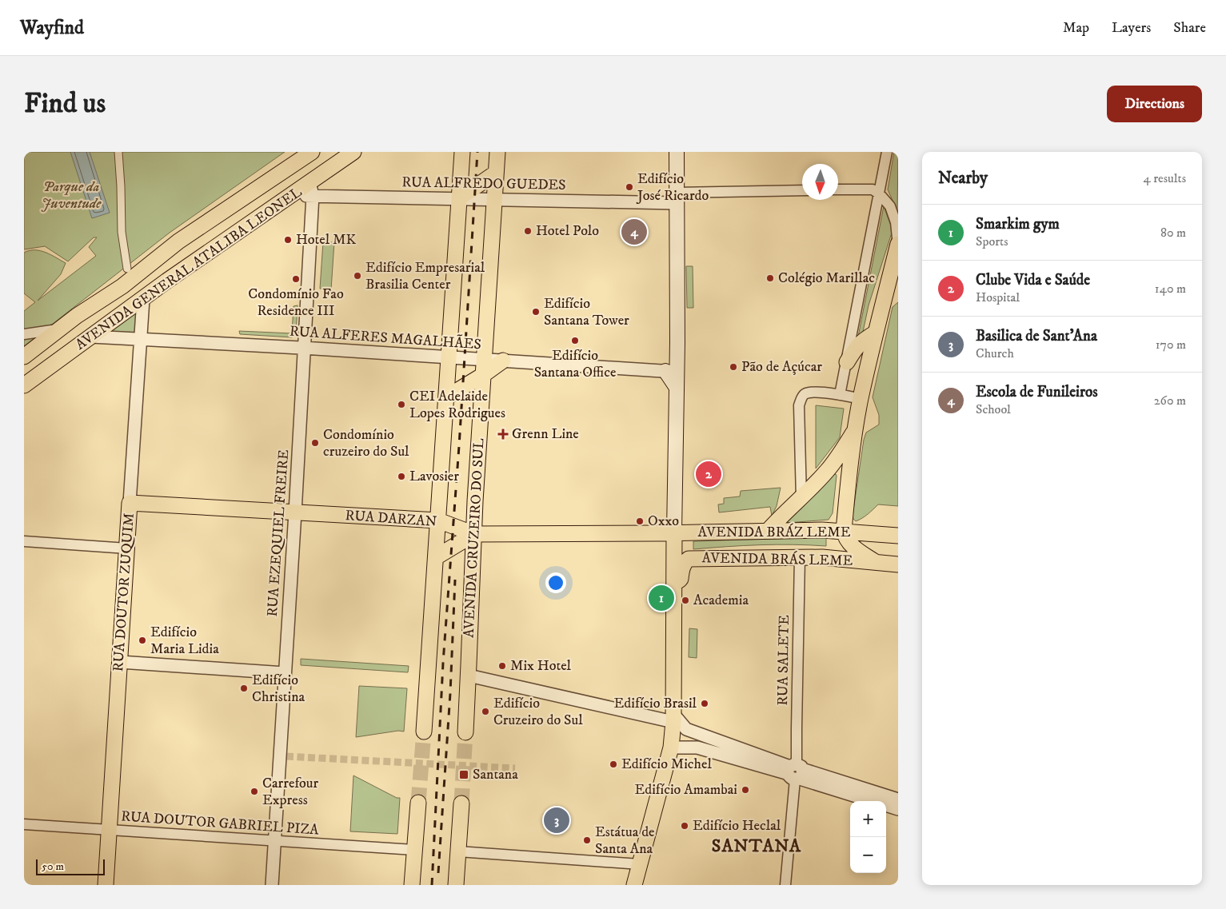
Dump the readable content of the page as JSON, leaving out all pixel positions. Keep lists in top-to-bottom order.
{
  "streets": {
    "main road": [
      "AVENIDA GENERAL ATALIBA LEONEL",
      "RUA DARZAN",
      "AVENIDA BRÁZ LEME",
      "AVENIDA CRUZEIRO DO SUL",
      "AVENIDA BRÁS LEME",
      "RUA DOUTOR ZUQUIM"
    ],
    "street": [
      "RUA ALFREDO GUEDES",
      "RUA ALFERES MAGALHÃES",
      "RUA EZEQUIEL FREIRE",
      "RUA SALETE",
      "RUA DOUTOR GABRIEL PIZA"
    ]
  },
  "crossings": [
    ["RUA ALFREDO GUEDES", "AVENIDA GENERAL ATALIBA LEONEL"],
    ["RUA ALFREDO GUEDES", "RUA EZEQUIEL FREIRE"],
    ["RUA ALFREDO GUEDES", "AVENIDA CRUZEIRO DO SUL"],
    ["AVENIDA GENERAL ATALIBA LEONEL", "RUA ALFERES MAGALHÃES"],
    ["AVENIDA GENERAL ATALIBA LEONEL", "RUA EZEQUIEL FREIRE"],
    ["AVENIDA GENERAL ATALIBA LEONEL", "RUA DOUTOR ZUQUIM"],
    ["RUA ALFERES MAGALHÃES", "RUA EZEQUIEL FREIRE"],
    ["RUA ALFERES MAGALHÃES", "AVENIDA CRUZEIRO DO SUL"],
    ["RUA ALFERES MAGALHÃES", "RUA DOUTOR ZUQUIM"],
    ["RUA DARZAN", "AVENIDA BRÁZ LEME"],
    ["RUA DARZAN", "RUA EZEQUIEL FREIRE"],
    ["RUA DARZAN", "AVENIDA CRUZEIRO DO SUL"],
    ["RUA DARZAN", "RUA DOUTOR ZUQUIM"],
    ["RUA EZEQUIEL FREIRE", "RUA DOUTOR GABRIEL PIZA"],
    ["AVENIDA BRÁS LEME", "RUA SALETE"],
    ["RUA DOUTOR ZUQUIM", "RUA DOUTOR GABRIEL PIZA"]
  ],
  "districts": ["SANTANA"],
  "parks": ["Parque da Juventude"],
  "places": {
    "other": [
      "Edifício José Ricardo",
      "Hotel Polo",
      "Hotel MK",
      "Edifício Empresarial Brasilia Center",
      "Colégio Marillac",
      "Condomínio Fao Residence III",
      "Edifício Santana Tower",
      "Edifício Santana Office",
      "Pão de Açúcar",
      "CEI Adelaide Lopes Rodrigues",
      "Condomínio cruzeiro do Sul",
      "Lavosier",
      "Oxxo",
      "Academia",
      "Edifício Maria Lidia",
      "Mix Hotel",
      "Edifício Christina",
      "Edifício Brasil",
      "Edifício Cruzeiro do Sul",
      "Edifício Michel",
      "Edifício Amambai",
      "Carrefour Express",
      "Edifício Heclal",
      "Estátua de Santa Ana"
    ],
    "health": ["Grenn Line"],
    "transit": ["Santana"]
  },
  "scale_bar": "50 m",
  "north": "bottom",
  "page": {
    "header": "Wayfind",
    "nav": ["Map", "Layers", "Share"],
    "buttons": "Directions",
    "title": "Find us",
    "heading": ["Nearby", "4 results"],
    "list": [
      {
        "mark": "1",
        "name": "Smarkim gym",
        "note": "Sports",
        "value": "80 m"
      },
      {
        "mark": "2",
        "name": "Clube Vida e Saúde",
        "note": "Hospital",
        "value": "140 m"
      },
      {
        "mark": "3",
        "name": "Basilica de Sant'Ana",
        "note": "Church",
        "value": "170 m"
      },
      {
        "mark": "4",
        "name": "Escola de Funileiros",
        "note": "School",
        "value": "260 m"
      }
    ],
    "pins": [
      "4",
      "2",
      "1",
      "3"
    ],
    "map_buttons": ["+", "−"],
    "scale": "50 m"
  }
}
